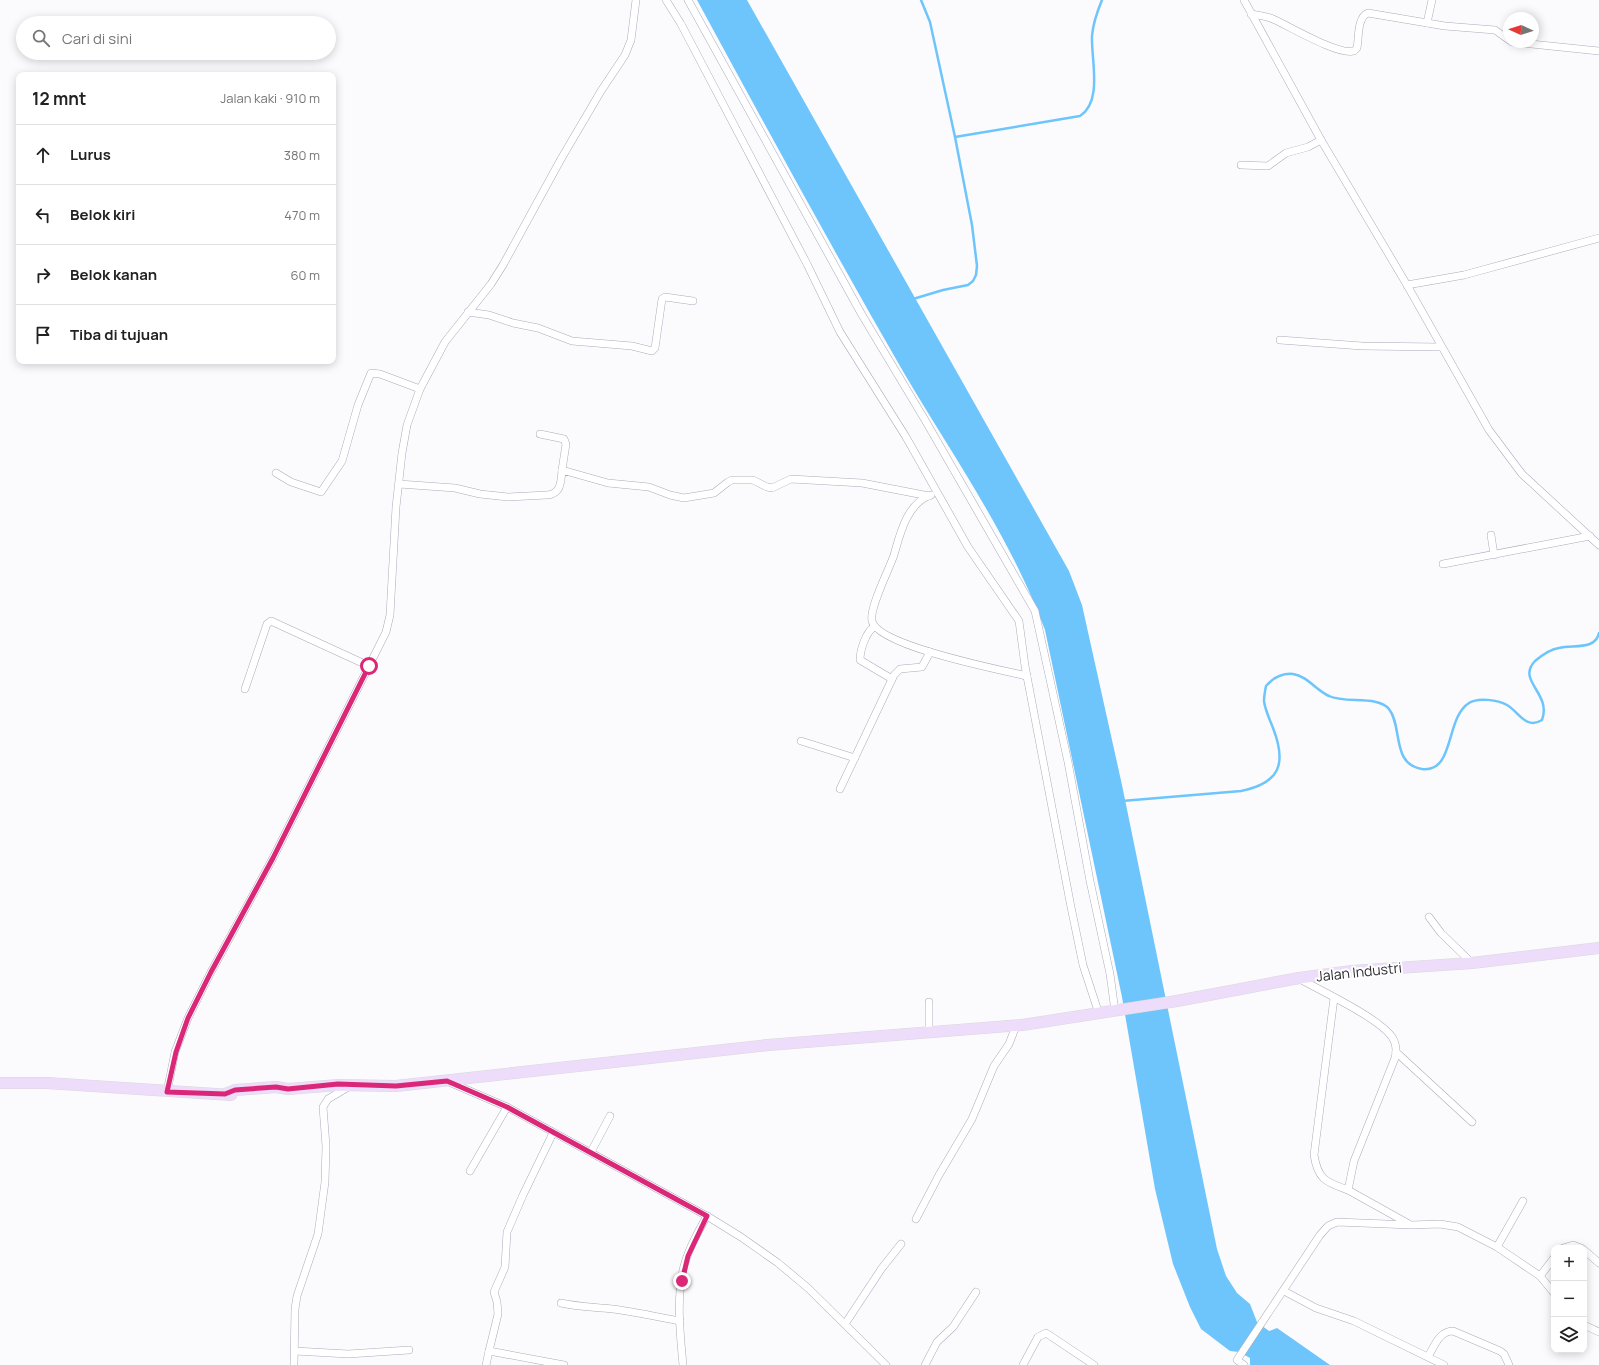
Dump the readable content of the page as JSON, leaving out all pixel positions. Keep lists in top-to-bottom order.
{
  "streets": {
    "main road": ["Jalan Industri"]
  },
  "north": "left",
  "page": {
    "search": "Cari di sini",
    "heading": ["12 mnt", "Jalan kaki · 910 m"],
    "list": [
      ["Lurus", "380 m"],
      ["Belok kiri", "470 m"],
      ["Belok kanan", "60 m"],
      "Tiba di tujuan"
    ],
    "map_buttons": ["+", "−"]
  }
}
